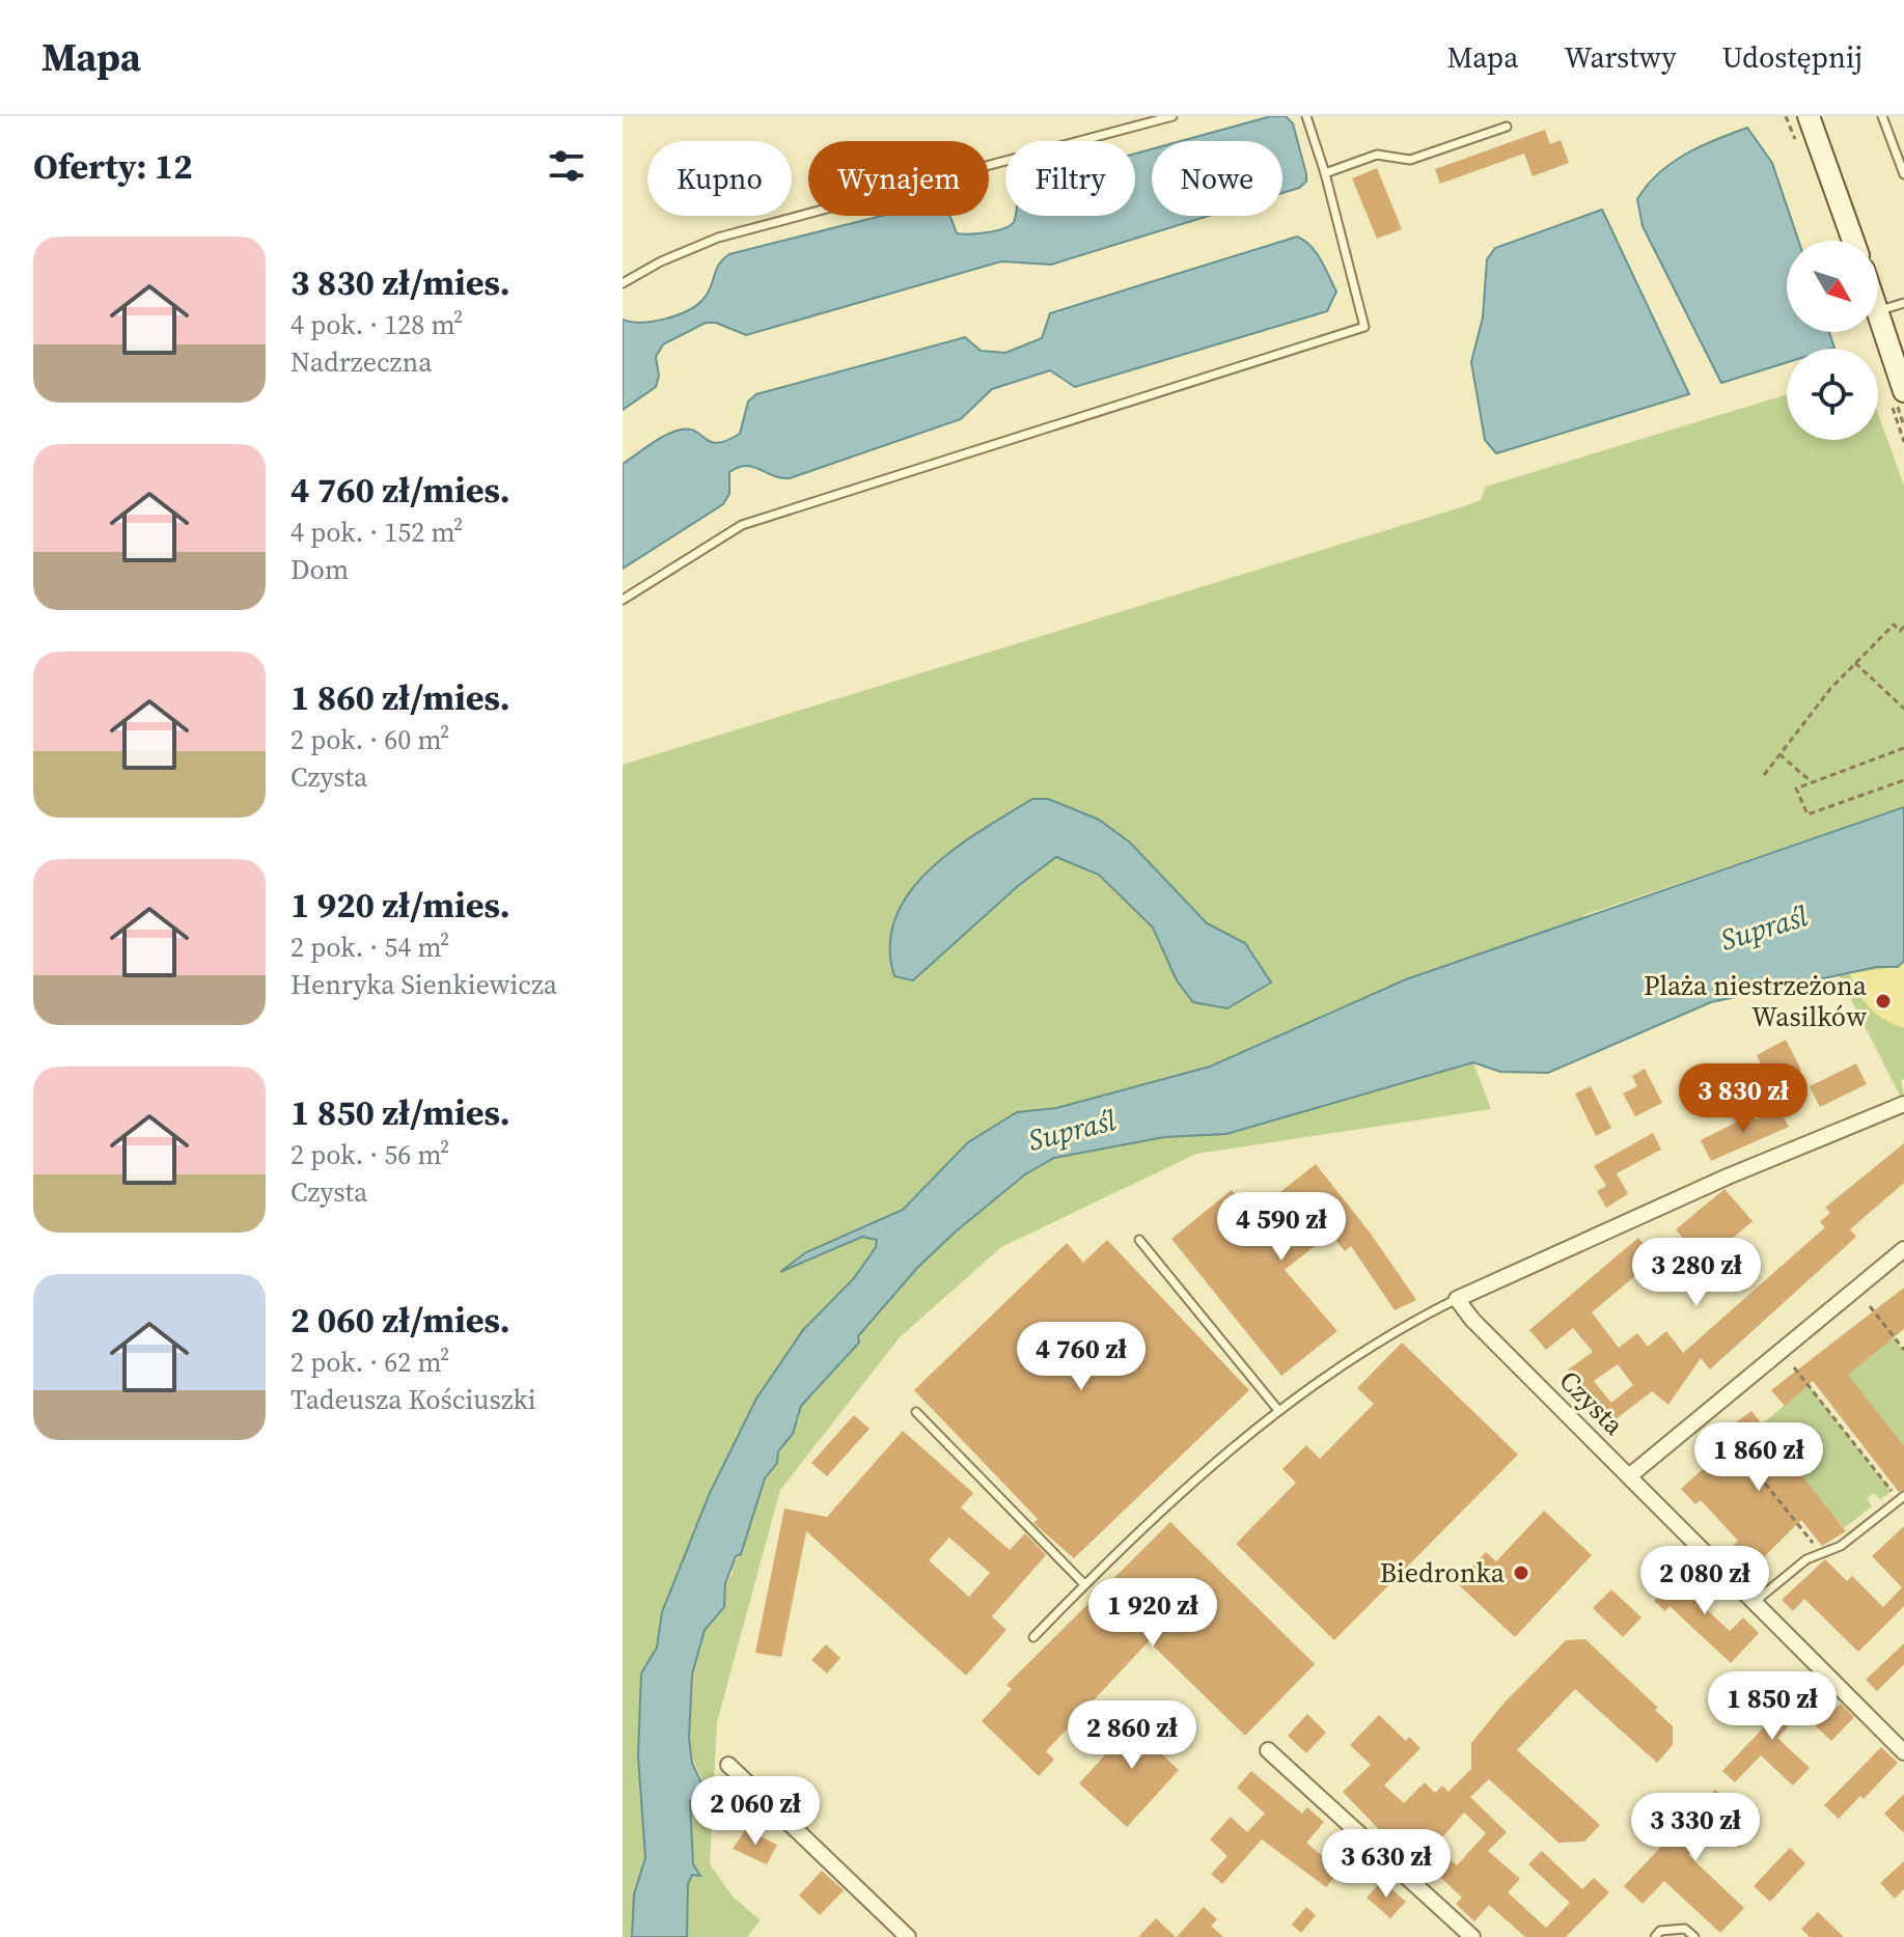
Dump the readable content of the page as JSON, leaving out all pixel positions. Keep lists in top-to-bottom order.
{
  "streets": {
    "street": ["Czysta"]
  },
  "water": ["Supraśl"],
  "places": ["Plaża niestrzeżona Wasilków", "Biedronka"],
  "north": "bottom right",
  "page": {
    "header": "Mapa",
    "nav": ["Mapa", "Warstwy", "Udostępnij"],
    "heading": "Oferty: 12",
    "chip": [
      "Kupno",
      "Wynajem",
      "Filtry",
      "Nowe"
    ],
    "list": [
      {
        "name": "3 830 zł/mies.",
        "note": "4 pok. · 128 m² · Nadrzeczna"
      },
      {
        "name": "4 760 zł/mies.",
        "note": "4 pok. · 152 m² · Dom"
      },
      {
        "name": "1 860 zł/mies.",
        "note": "2 pok. · 60 m² · Czysta"
      },
      {
        "name": "1 920 zł/mies.",
        "note": "2 pok. · 54 m² · Henryka Sienkiewicza"
      },
      {
        "name": "1 850 zł/mies.",
        "note": "2 pok. · 56 m² · Czysta"
      },
      {
        "name": "2 060 zł/mies.",
        "note": "2 pok. · 62 m² · Tadeusza Kościuszki"
      }
    ],
    "price": [
      "3 830 zł",
      "4 590 zł",
      "3 280 zł",
      "4 760 zł",
      "1 860 zł",
      "2 080 zł",
      "1 920 zł",
      "1 850 zł",
      "2 860 zł",
      "2 060 zł",
      "3 330 zł",
      "3 630 zł"
    ]
  }
}
